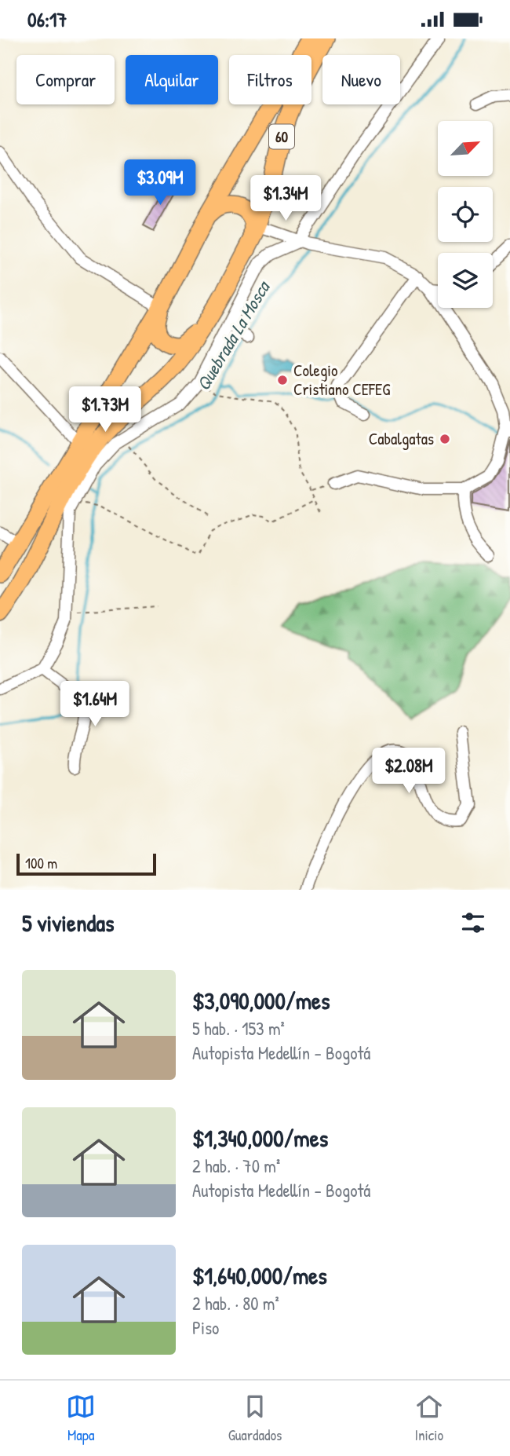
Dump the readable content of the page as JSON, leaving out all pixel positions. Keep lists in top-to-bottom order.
{
  "streets": {
    "highway": ["60"]
  },
  "water": ["Quebrada La Mosca"],
  "places": ["Colegio Cristiano CEFEG", "Cabalgatas"],
  "scale_bar": "100 m",
  "north": "top right",
  "page": {
    "status": "06:17",
    "chip": [
      "Comprar",
      "Alquilar",
      "Filtros",
      "Nuevo"
    ],
    "price": [
      "$3.09M",
      "$1.34M",
      "$1.73M",
      "$1.64M",
      "$2.08M"
    ],
    "scale": "100 m",
    "heading": "5 viviendas",
    "list": [
      {
        "name": "$3,090,000/mes",
        "note": "5 hab. · 153 m² · Autopista Medellín - Bogotá"
      },
      {
        "name": "$1,340,000/mes",
        "note": "2 hab. · 70 m² · Autopista Medellín - Bogotá"
      },
      {
        "name": "$1,640,000/mes",
        "note": "2 hab. · 80 m² · Piso"
      }
    ],
    "tabs": ["Mapa", "Guardados", "Inicio"]
  }
}
